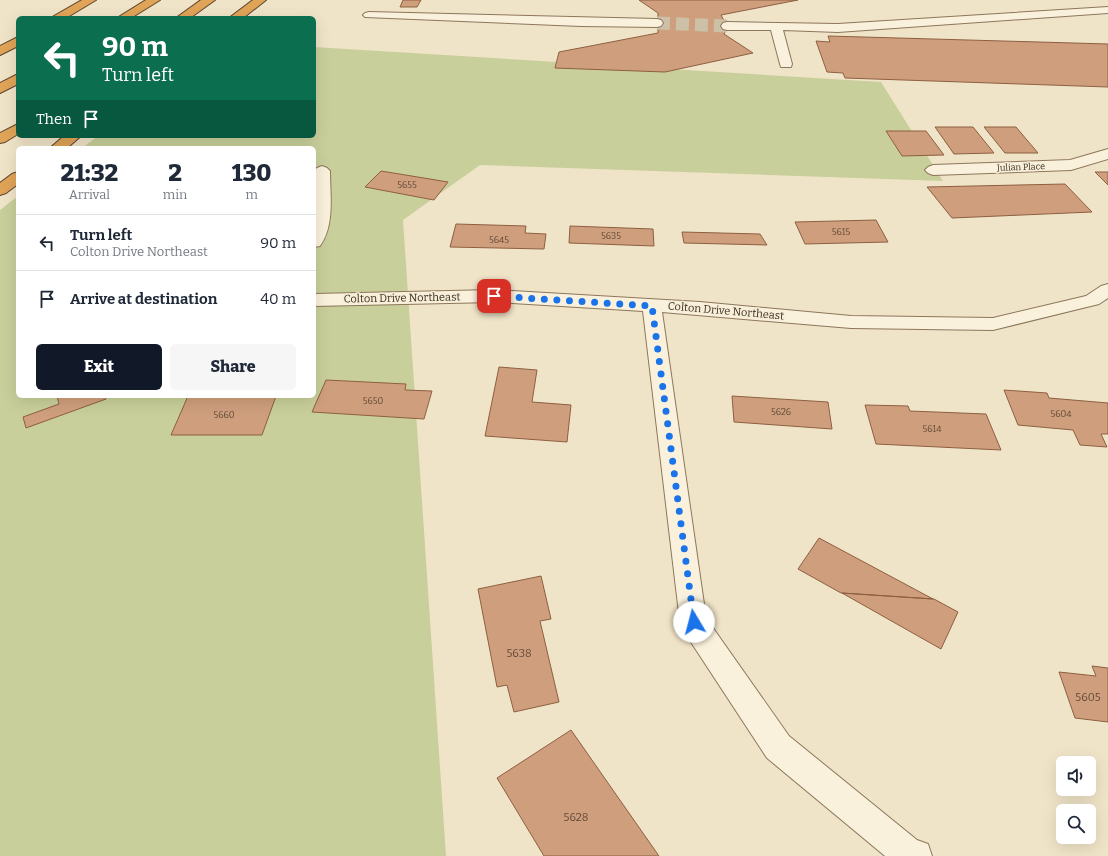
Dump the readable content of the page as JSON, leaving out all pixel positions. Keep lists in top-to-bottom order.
{
  "streets": {
    "street": ["Julian Place", "Colton Drive Northeast"]
  },
  "house_numbers": [
    "5655",
    "5615",
    "5635",
    "5645",
    "5650",
    "5626",
    "5604",
    "5660",
    "5614",
    "5638",
    "5605",
    "5628"
  ],
  "page": {
    "turn": ["90 m", "Turn left"],
    "then": "Then",
    "eta": [
      "21:32",
      "Arrival",
      "2",
      "min",
      "130",
      "m"
    ],
    "list": [
      {
        "name": "Turn left",
        "note": "Colton Drive Northeast",
        "value": "90 m"
      },
      {
        "name": "Arrive at destination",
        "value": "40 m"
      }
    ],
    "buttons": ["Exit", "Share"]
  }
}
